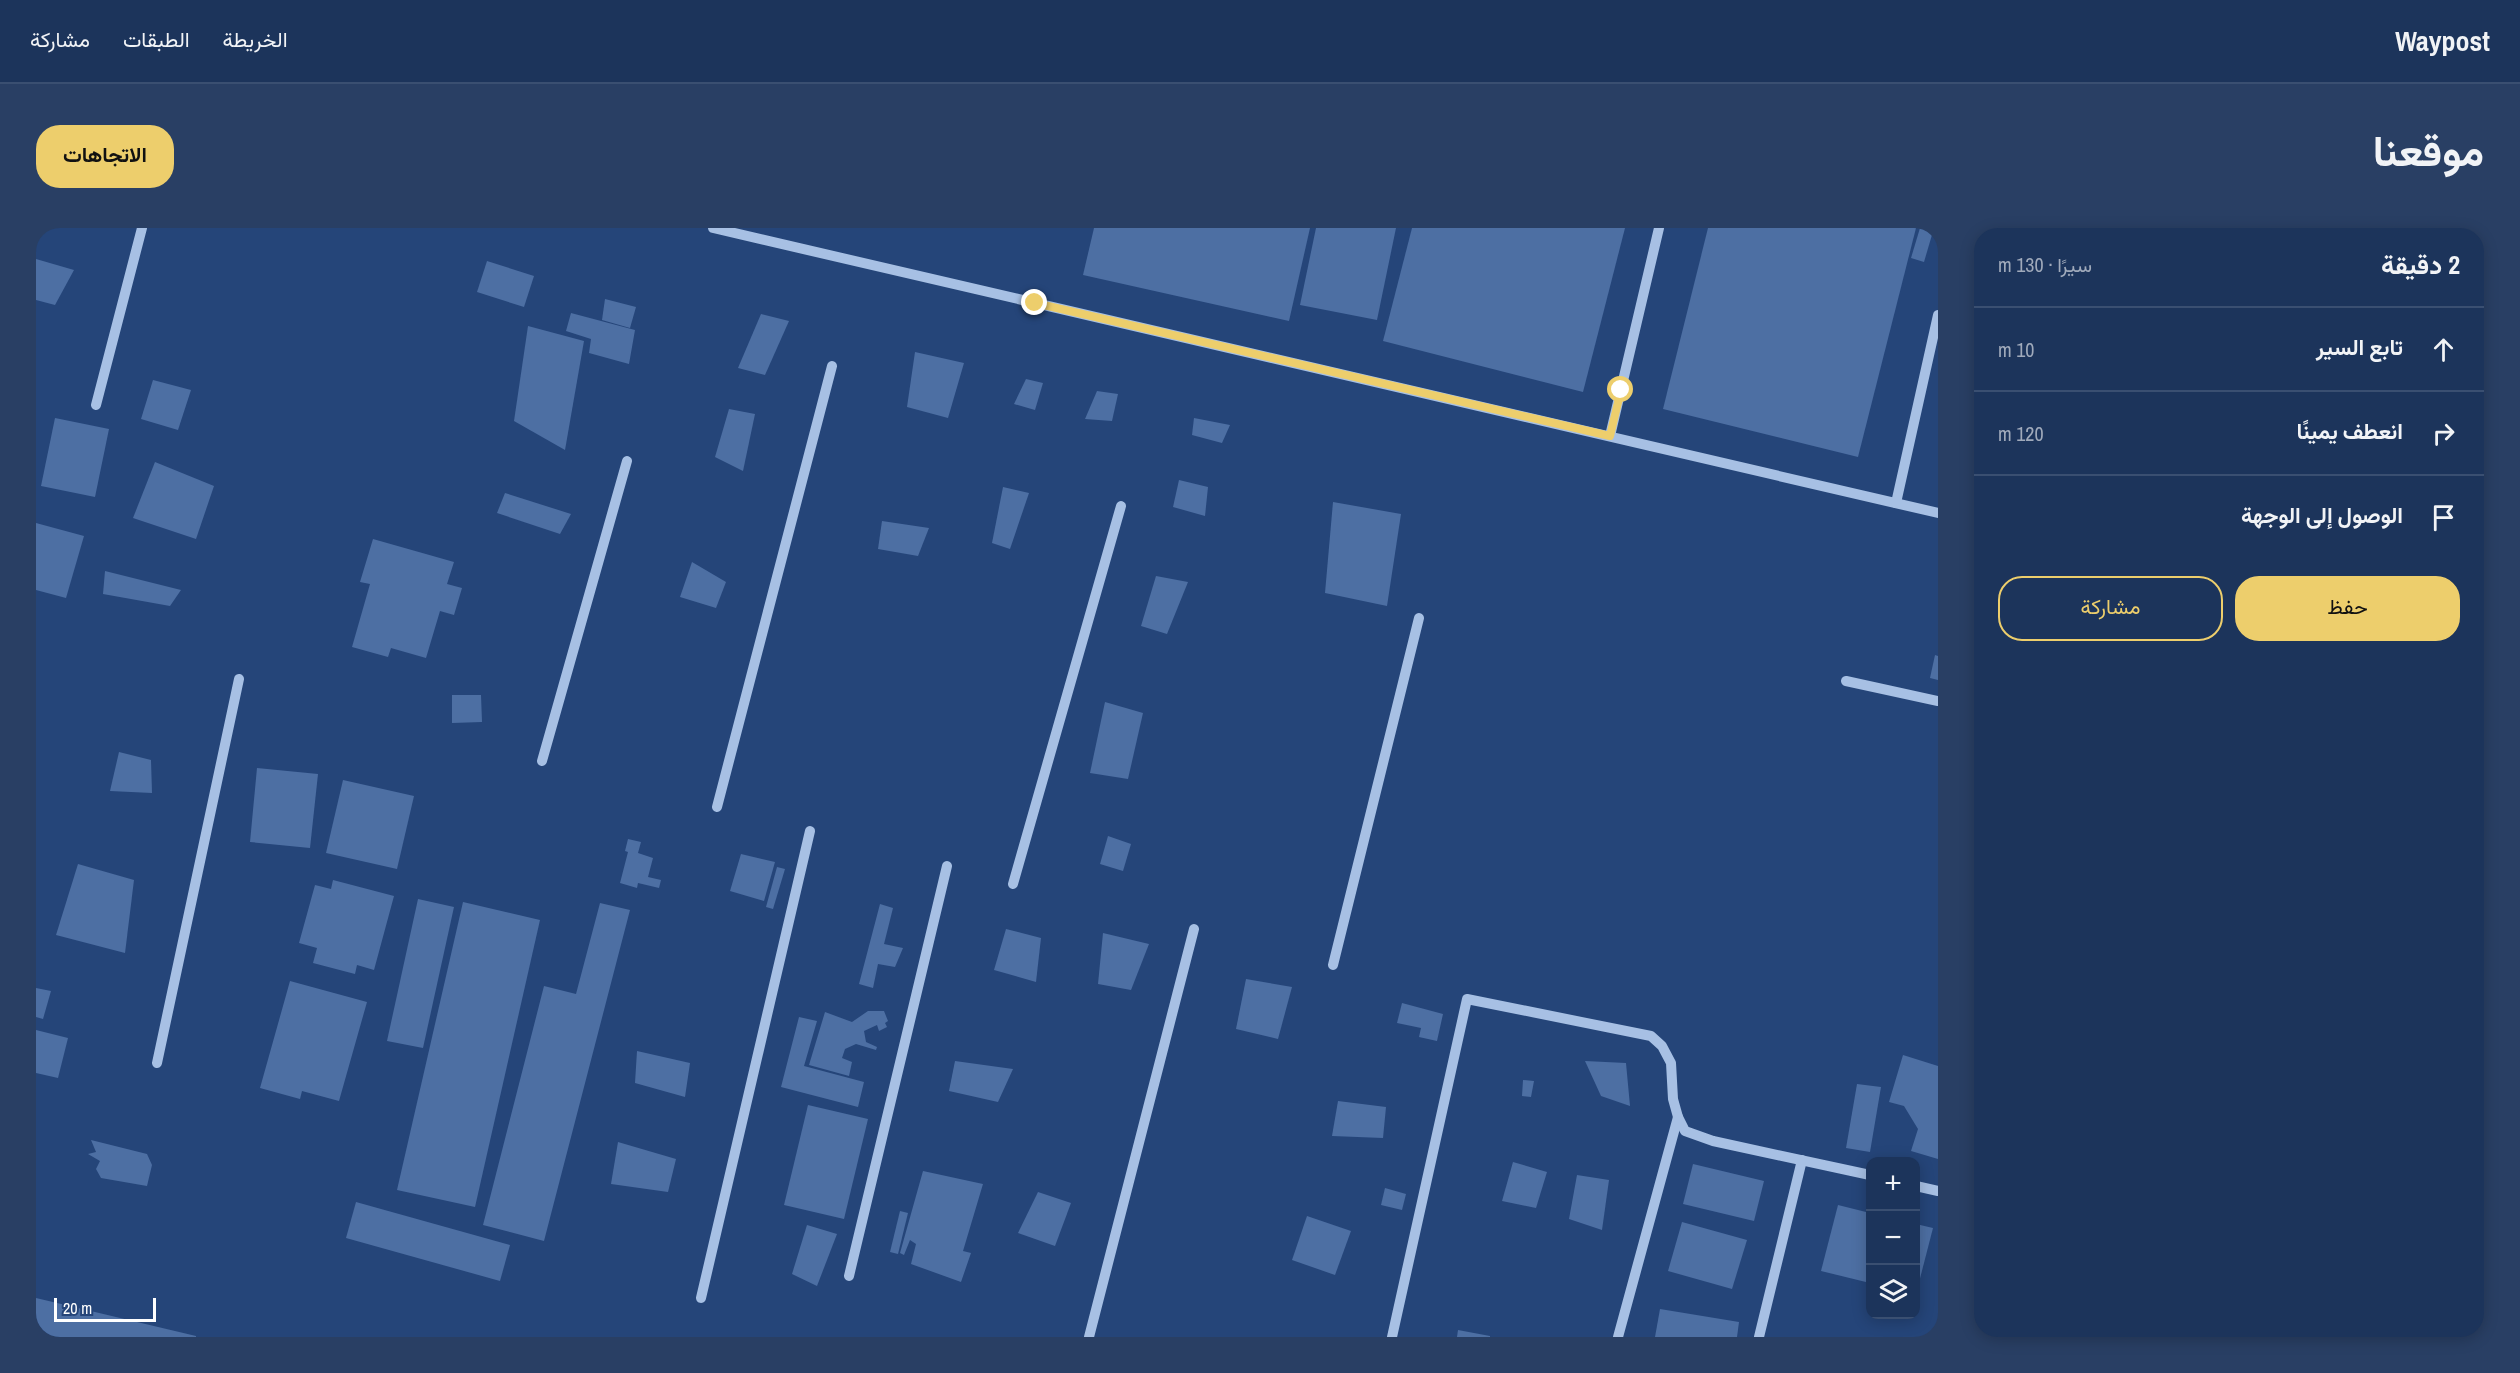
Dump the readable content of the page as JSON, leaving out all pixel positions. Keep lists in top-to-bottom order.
{
  "scale_bar": "20 m",
  "page": {
    "header": "Waypost",
    "nav": ["الخريطة", "الطبقات", "مشاركة"],
    "title": "موقعنا",
    "buttons": [
      "الاتجاهات",
      ["حفظ", "مشاركة"]
    ],
    "heading": ["2 دقيقة", "سيرًا · 130 m"],
    "list": [
      ["تابع السير", "10 m"],
      ["انعطف يمينًا", "120 m"],
      "الوصول إلى الوجهة"
    ],
    "map_buttons": ["+", "−"],
    "scale": "20 m"
  }
}
